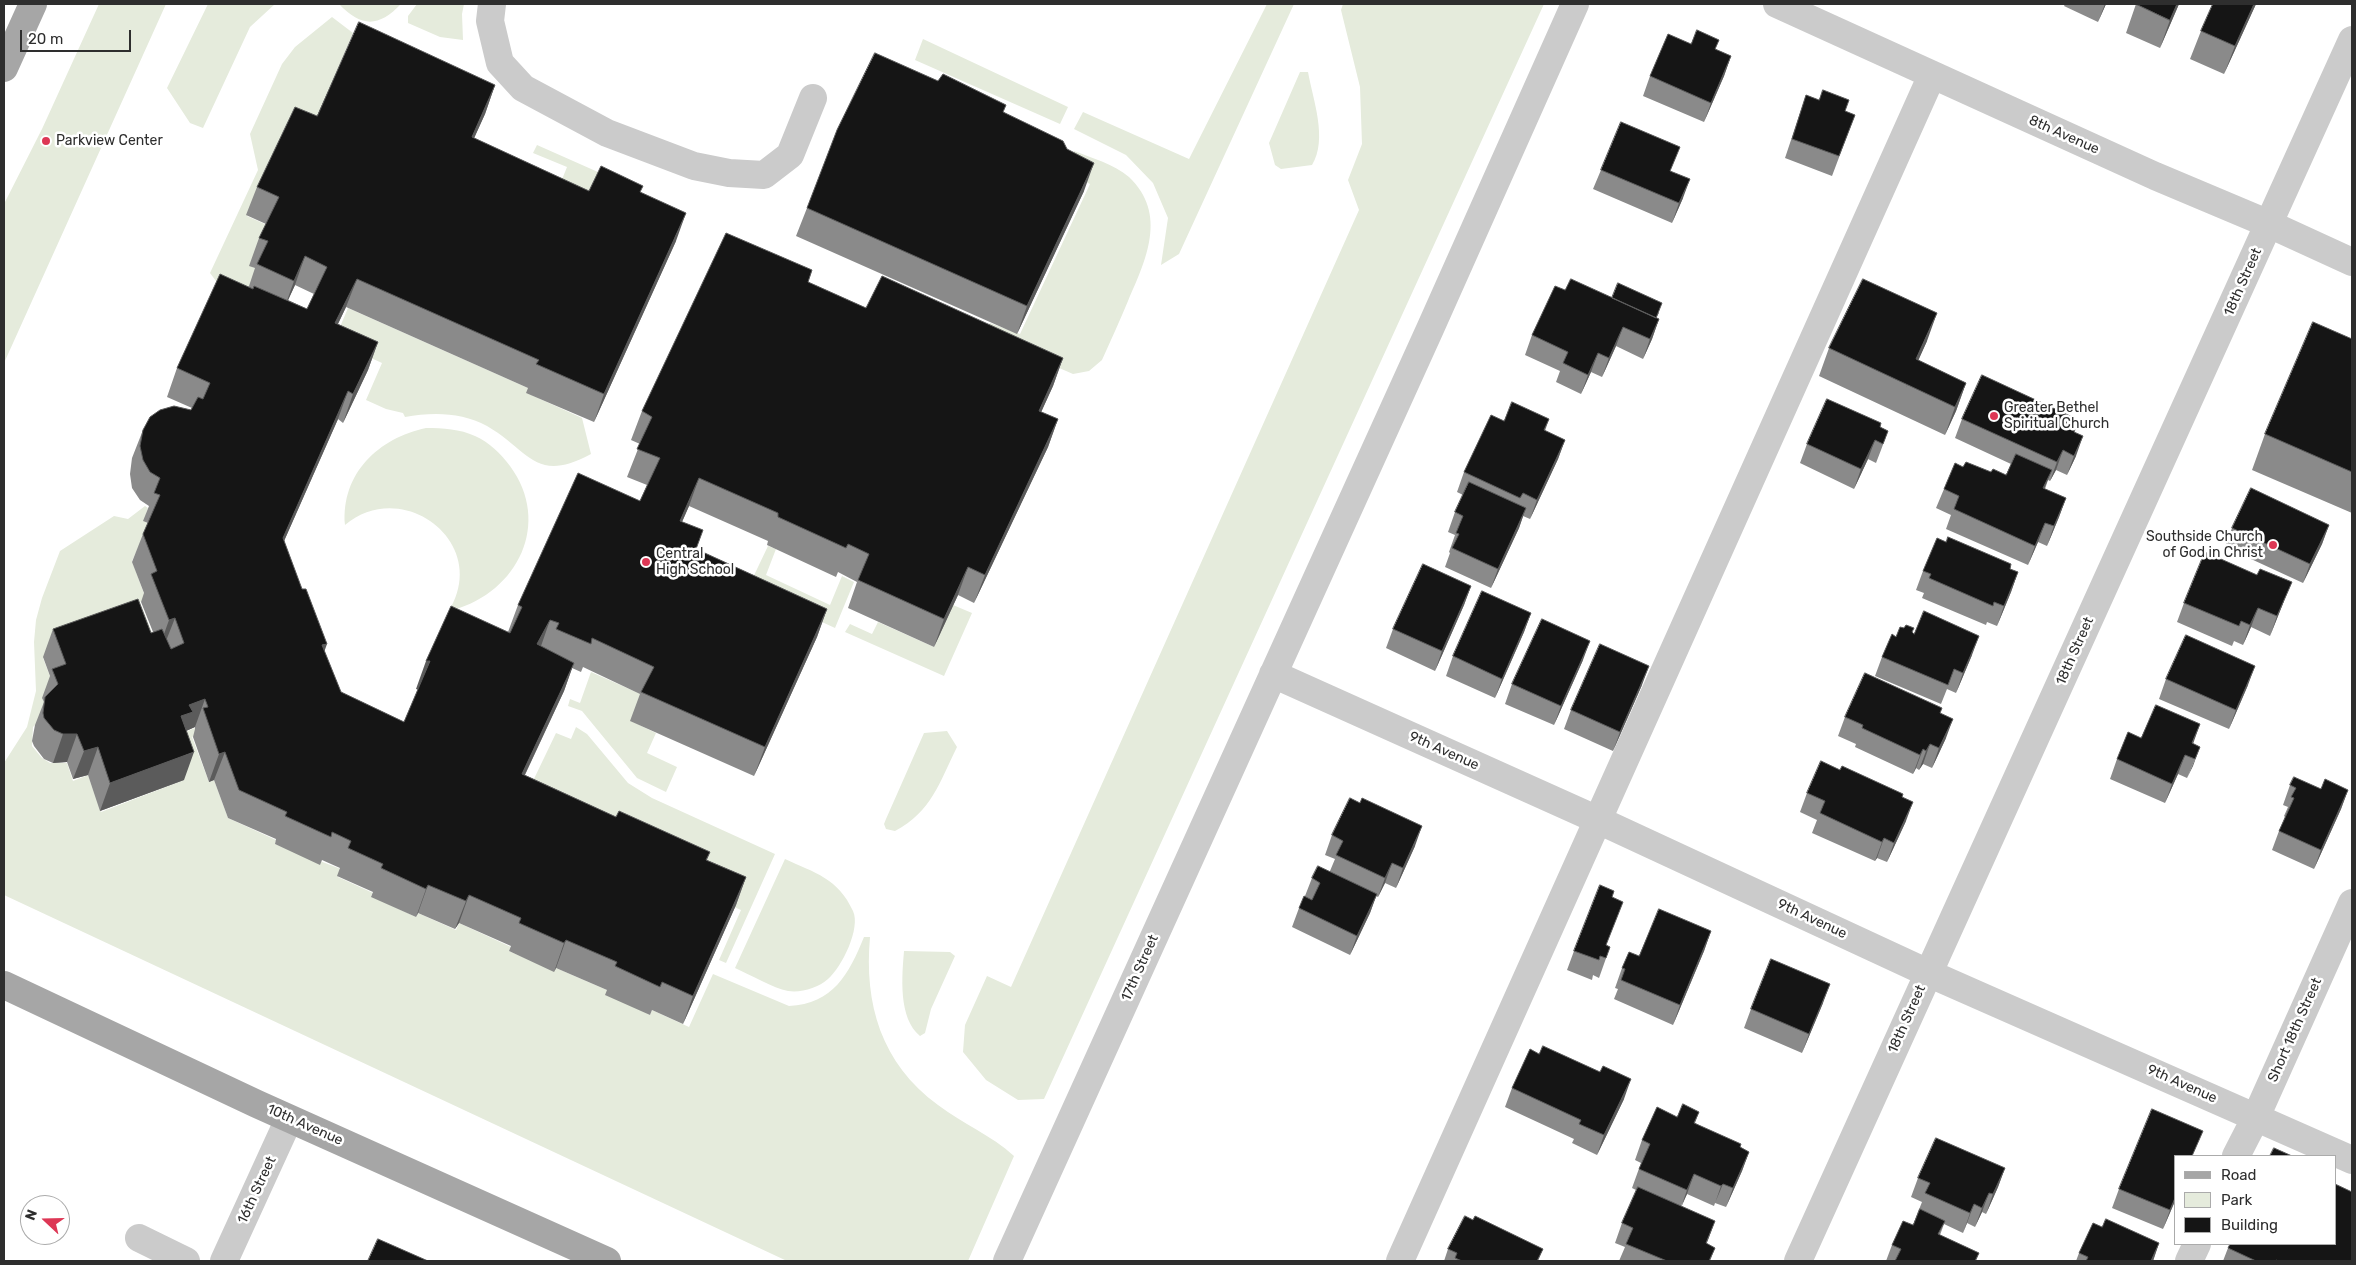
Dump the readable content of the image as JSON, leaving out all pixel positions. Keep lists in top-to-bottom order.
{
  "streets": {
    "main road": ["10th Avenue"],
    "street": [
      "8th Avenue",
      "18th Street",
      "9th Avenue",
      "17th Street",
      "Short 18th Street",
      "16th Street"
    ]
  },
  "crossings": [
    ["8th Avenue", "18th Street"],
    ["18th Street", "9th Avenue"],
    ["9th Avenue", "17th Street"],
    ["9th Avenue", "Short 18th Street"],
    ["10th Avenue", "16th Street"]
  ],
  "places": [
    "Parkview Center",
    "Greater Bethel Spiritual Church",
    "Southside Church of God in Christ",
    "Central High School"
  ],
  "legend": ["Road", "Park", "Building"],
  "scale_bar": "20 m",
  "north": "left"
}
